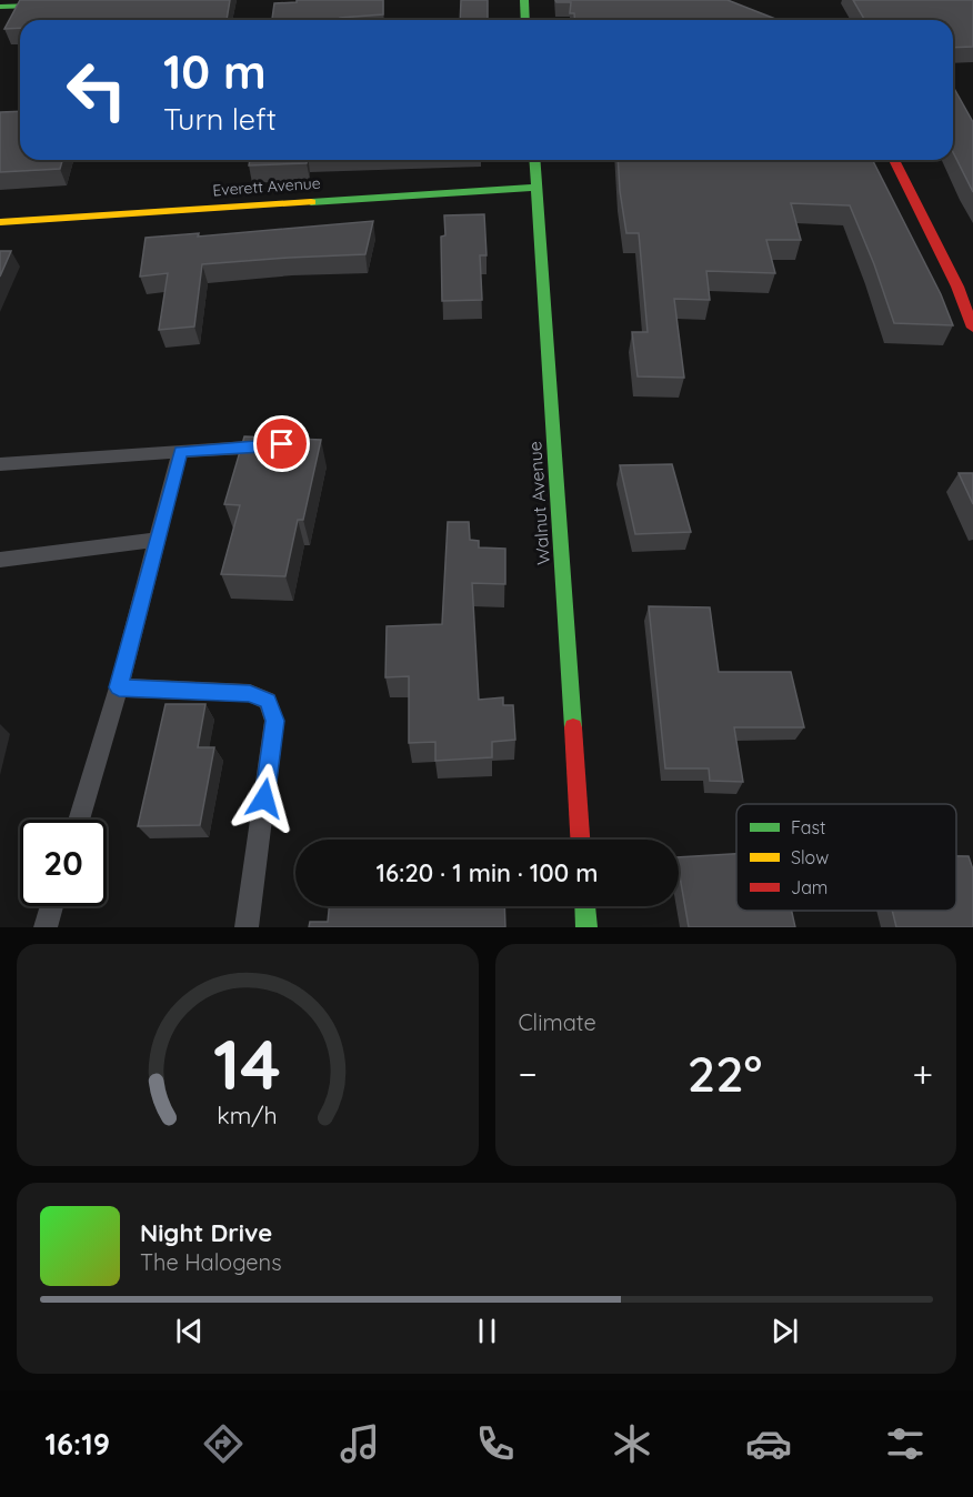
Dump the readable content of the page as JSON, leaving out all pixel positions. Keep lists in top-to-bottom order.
{
  "streets": {
    "street": ["Everett Avenue", "Walnut Avenue"]
  },
  "crossings": [
    ["Everett Avenue", "Walnut Avenue"]
  ],
  "legend": ["Fast", "Slow", "Jam"],
  "page": {
    "turn": ["10 m", "Turn left"],
    "limit": "20",
    "trip": "16:20 · 1 min · 100 m",
    "tile": "Climate",
    "heat": ["−", "22°", "+"],
    "song": ["Night Drive", "The Halogens"],
    "tabs": "16:19",
    "gauge": ["14", "km/h"]
  }
}
